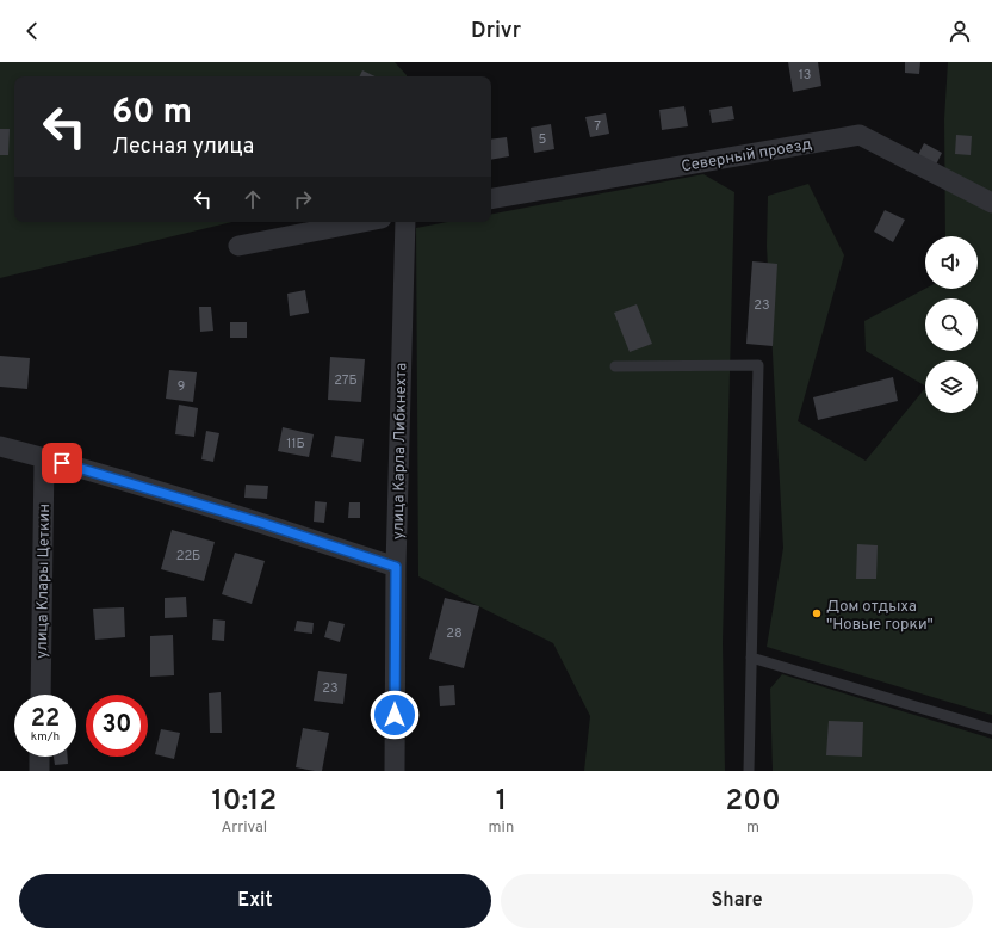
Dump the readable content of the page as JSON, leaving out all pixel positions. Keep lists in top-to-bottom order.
{
  "streets": {
    "street": ["Северный проезд", "улица Карла Либкнехта", "улица Клары Цеткин"]
  },
  "places": ["Дом отдыха \"Новые горки\""],
  "house_numbers": [
    "13",
    "7",
    "5",
    "23",
    "27Б",
    "9",
    "11Б",
    "22Б",
    "28",
    "23"
  ],
  "page": {
    "header": "Drivr",
    "turn": ["60 m", "Лесная улица"],
    "speed": "22 km/h",
    "limit": "30",
    "eta": [
      "10:12",
      "Arrival",
      "1",
      "min",
      "200",
      "m"
    ],
    "buttons": ["Exit", "Share"]
  }
}
